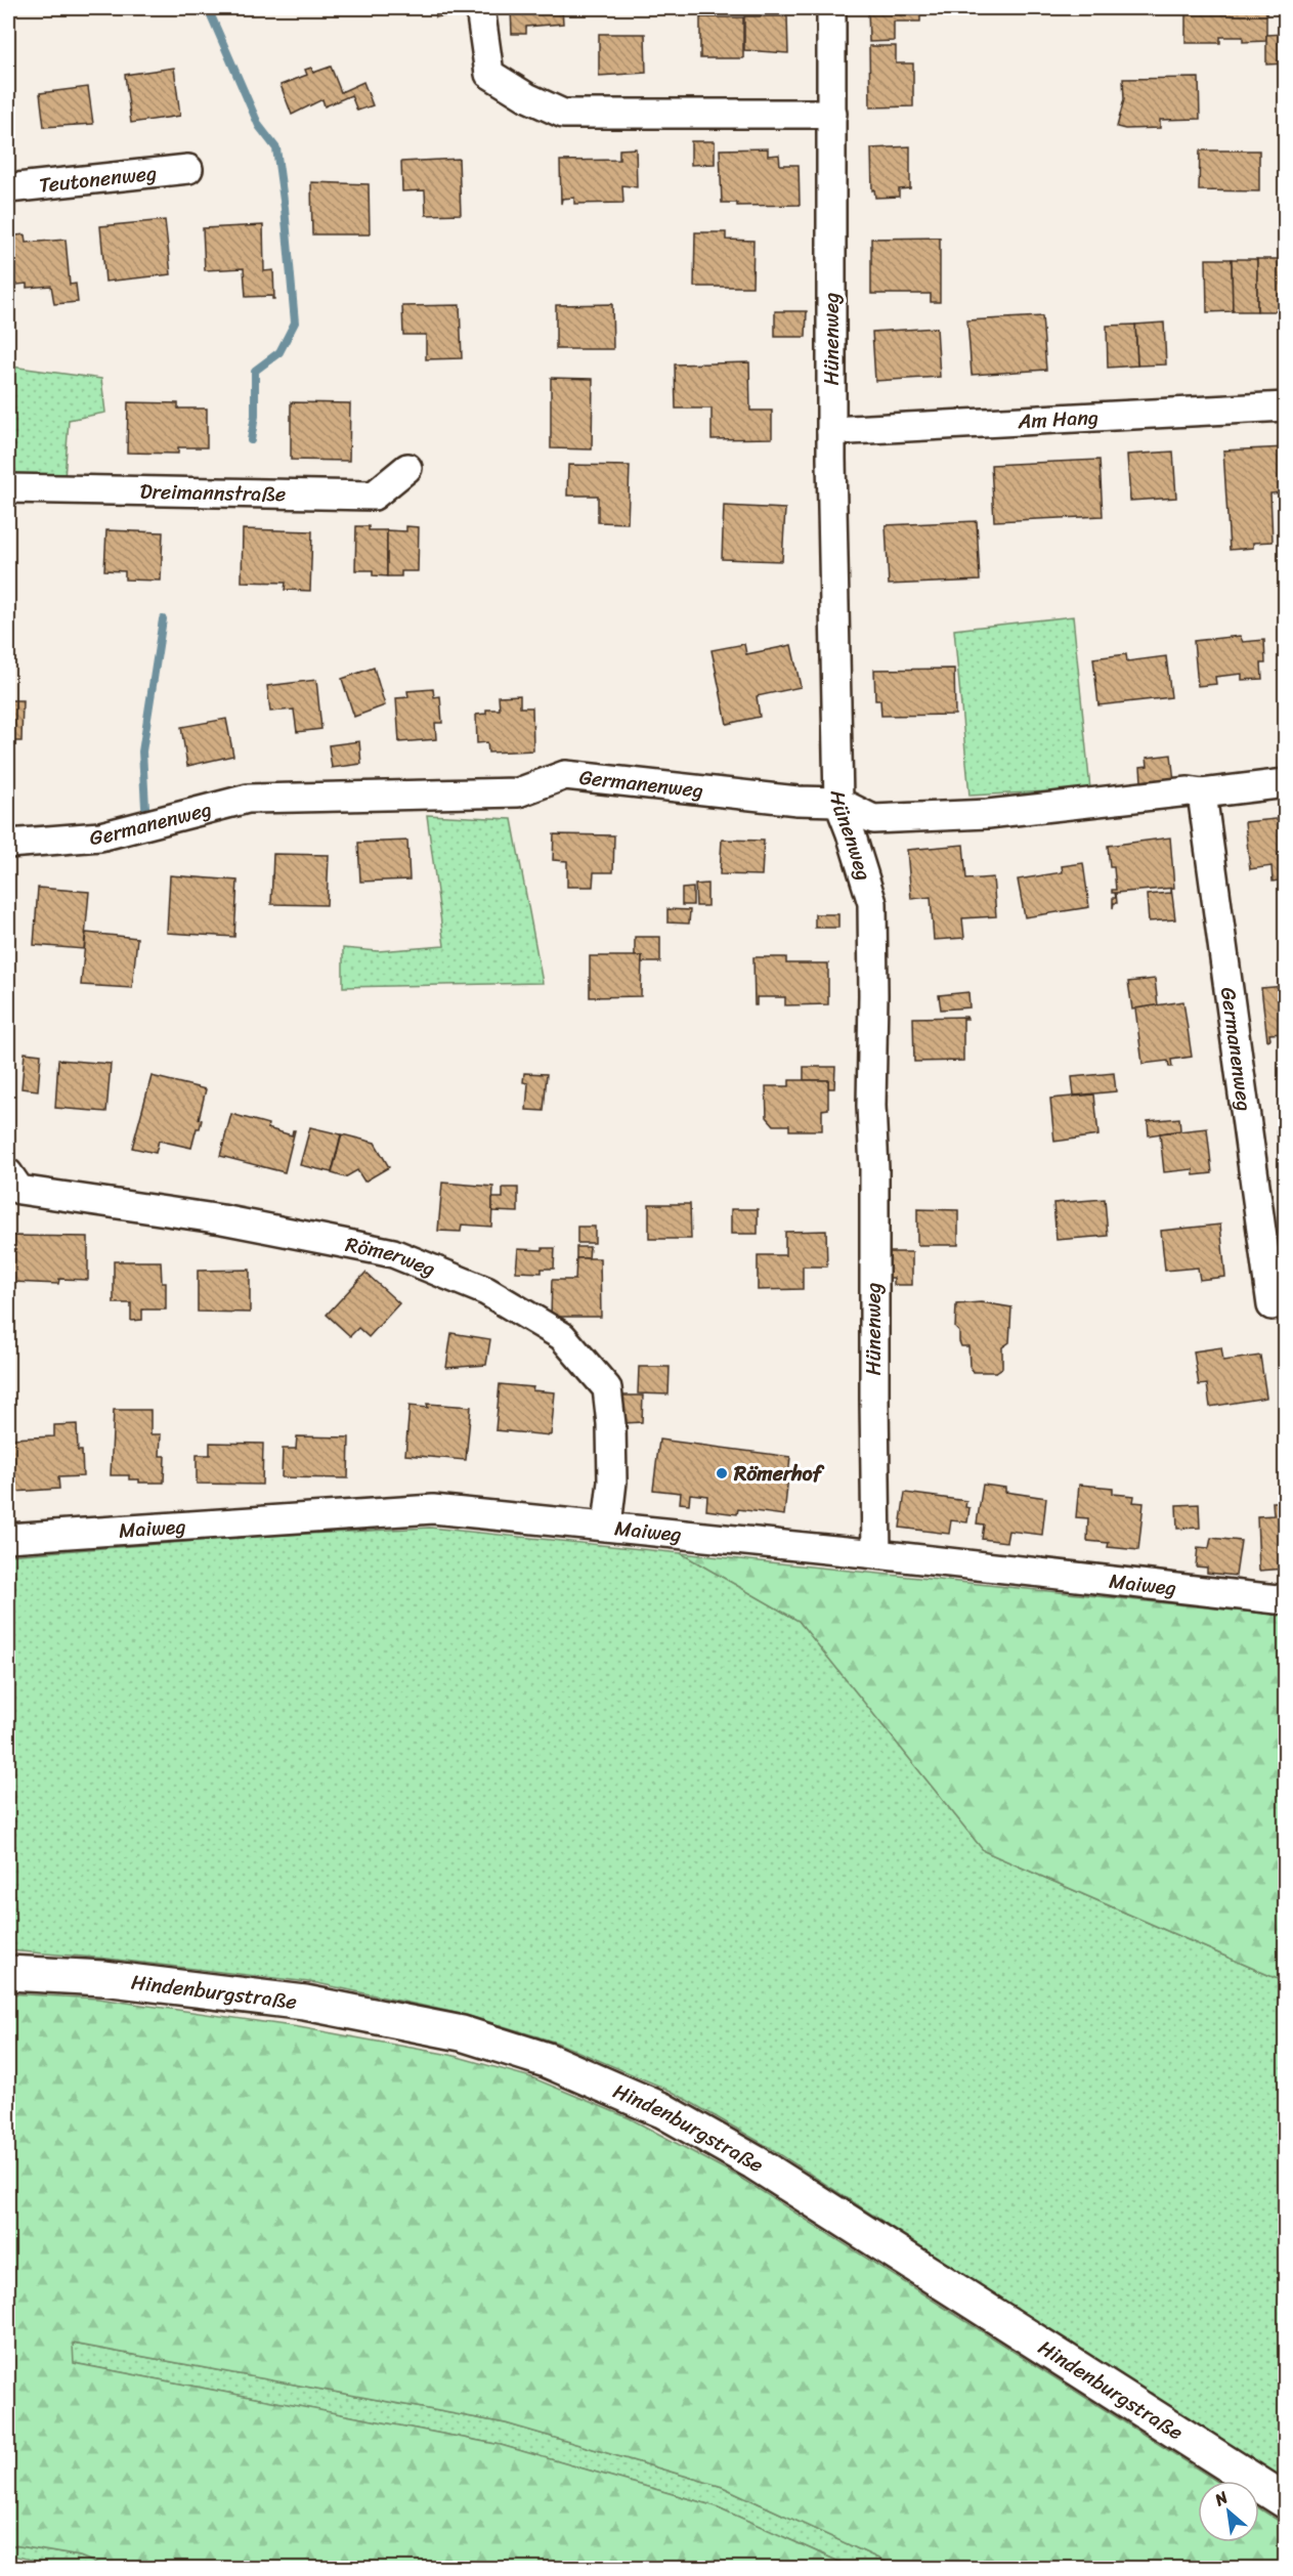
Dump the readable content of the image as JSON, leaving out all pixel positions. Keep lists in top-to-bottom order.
{
  "streets": {
    "main road": ["Hindenburgstraße"],
    "street": [
      "Teutonenweg",
      "Hünenweg",
      "Am Hang",
      "Dreimannstraße",
      "Germanenweg",
      "Römerweg",
      "Maiweg"
    ]
  },
  "crossings": [
    ["Hünenweg", "Am Hang"],
    ["Hünenweg", "Germanenweg"],
    ["Hünenweg", "Maiweg"],
    ["Römerweg", "Maiweg"]
  ],
  "places": ["Römerhof"],
  "north": "top left"
}
